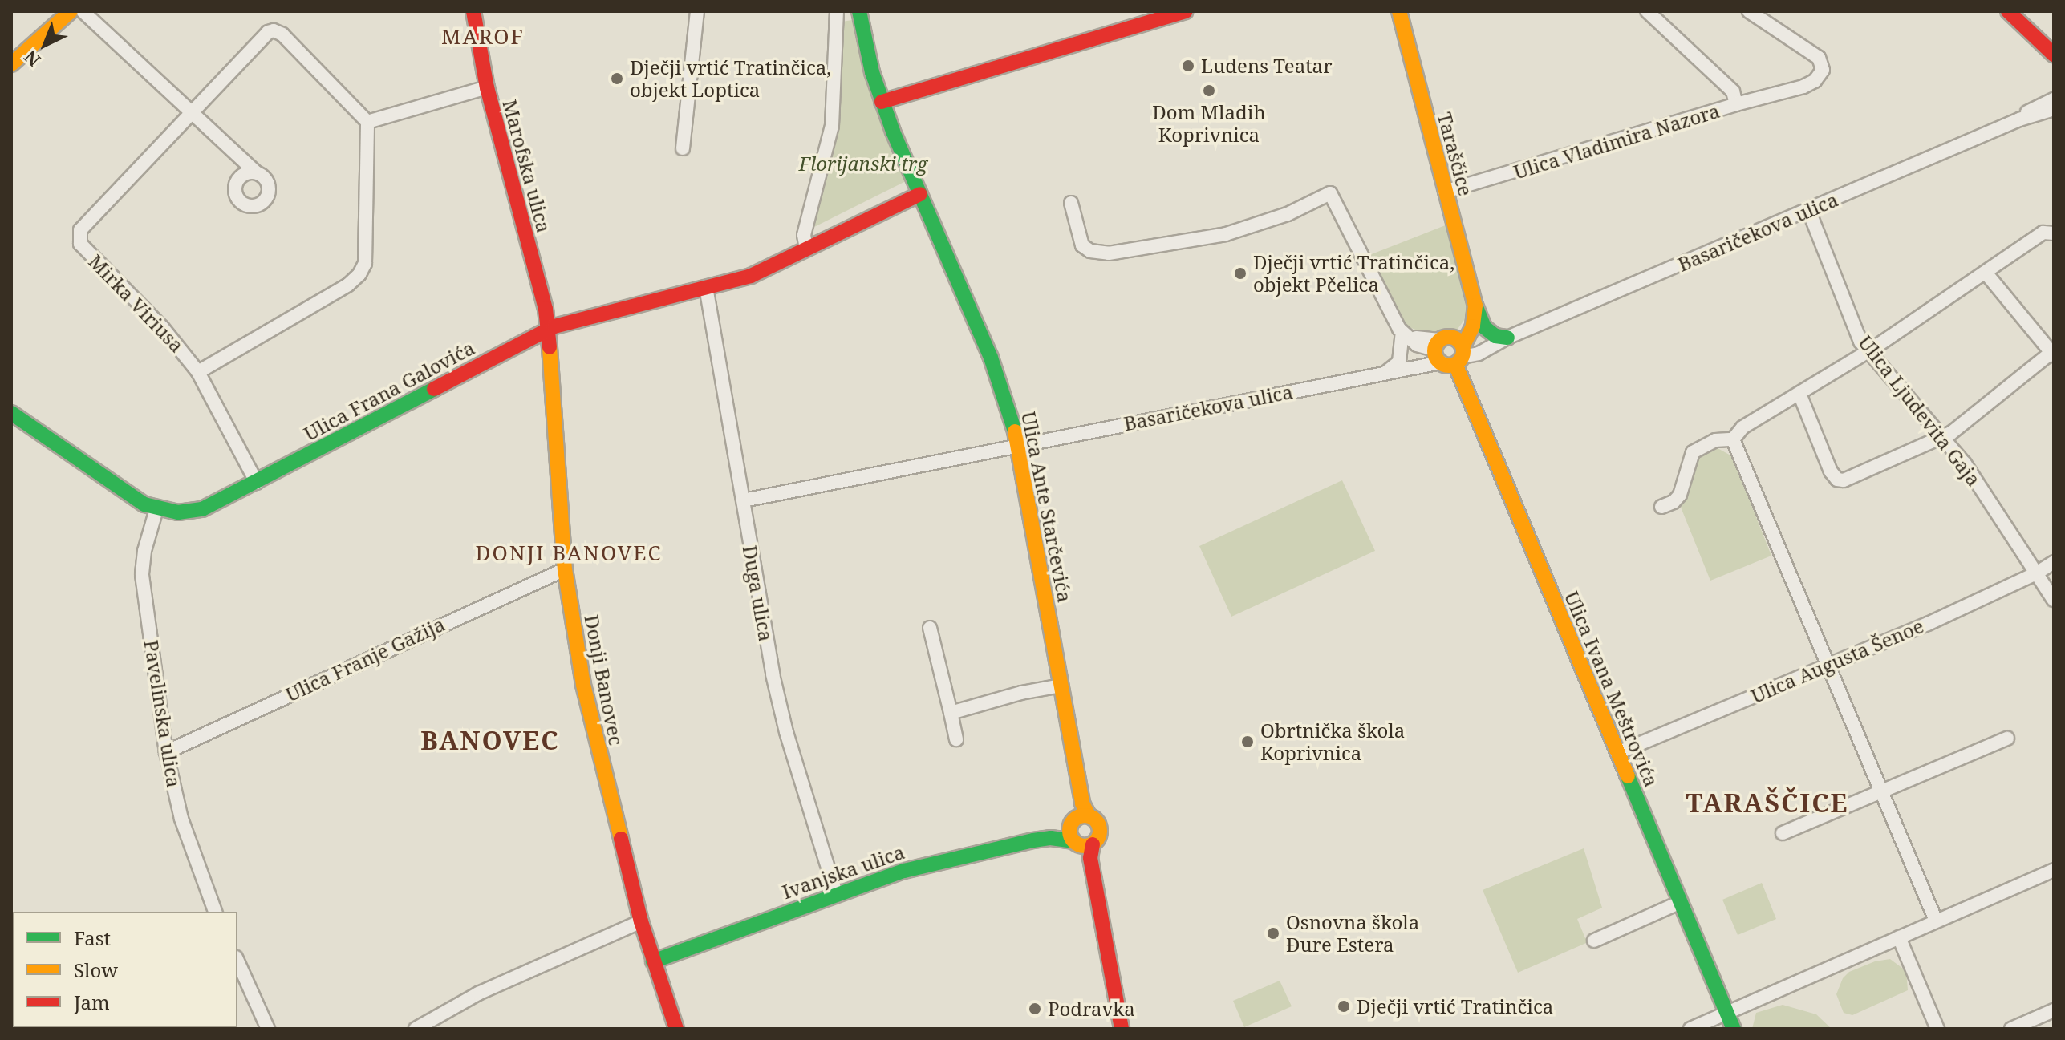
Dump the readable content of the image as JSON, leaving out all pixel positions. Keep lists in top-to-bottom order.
{
  "streets": {
    "main road": [
      "Taraščice",
      "Marofska ulica",
      "Ulica Frana Galovića",
      "Ulica Ante Starčevića",
      "Donji Banovec",
      "Ulica Ivana Meštrovića",
      "Ivanjska ulica"
    ],
    "street": [
      "Ulica Vladimira Nazora",
      "Basaričekova ulica",
      "Mirka Viriusa",
      "Ulica Ljudevita Gaja",
      "Duga ulica",
      "Ulica Franje Gažija",
      "Ulica Augusta Šenoe",
      "Pavelinska ulica"
    ]
  },
  "crossings": [
    ["Ulica Vladimira Nazora", "Taraščice"],
    ["Taraščice", "Basaričekova ulica"],
    ["Taraščice", "Ulica Ivana Meštrovića"],
    ["Marofska ulica", "Ulica Frana Galovića"],
    ["Marofska ulica", "Donji Banovec"],
    ["Basaričekova ulica", "Ulica Ljudevita Gaja"],
    ["Basaričekova ulica", "Ulica Ante Starčevića"],
    ["Basaričekova ulica", "Duga ulica"],
    ["Basaričekova ulica", "Ulica Ivana Meštrovića"],
    ["Mirka Viriusa", "Ulica Frana Galovića"],
    ["Ulica Frana Galovića", "Duga ulica"],
    ["Ulica Frana Galovića", "Donji Banovec"],
    ["Ulica Frana Galovića", "Pavelinska ulica"],
    ["Ulica Ljudevita Gaja", "Ulica Augusta Šenoe"],
    ["Ulica Ante Starčevića", "Ivanjska ulica"],
    ["Duga ulica", "Ivanjska ulica"],
    ["Ulica Franje Gažija", "Donji Banovec"],
    ["Ulica Franje Gažija", "Pavelinska ulica"],
    ["Ulica Augusta Šenoe", "Ulica Ivana Meštrovića"],
    ["Donji Banovec", "Ivanjska ulica"]
  ],
  "districts": [
    "MAROF",
    "DONJI BANOVEC",
    "BANOVEC",
    "TARAŠČICE"
  ],
  "parks": ["Florijanski trg"],
  "places": [
    "Ludens Teatar",
    "Dječji vrtić Tratinčica, objekt Loptica",
    "Dom Mladih Koprivnica",
    "Dječji vrtić Tratinčica, objekt Pčelica",
    "Obrtnička škola Koprivnica",
    "Osnovna škola Đure Estera",
    "Dječji vrtić Tratinčica",
    "Podravka"
  ],
  "legend": ["Fast", "Slow", "Jam"],
  "north": "bottom left"
}
